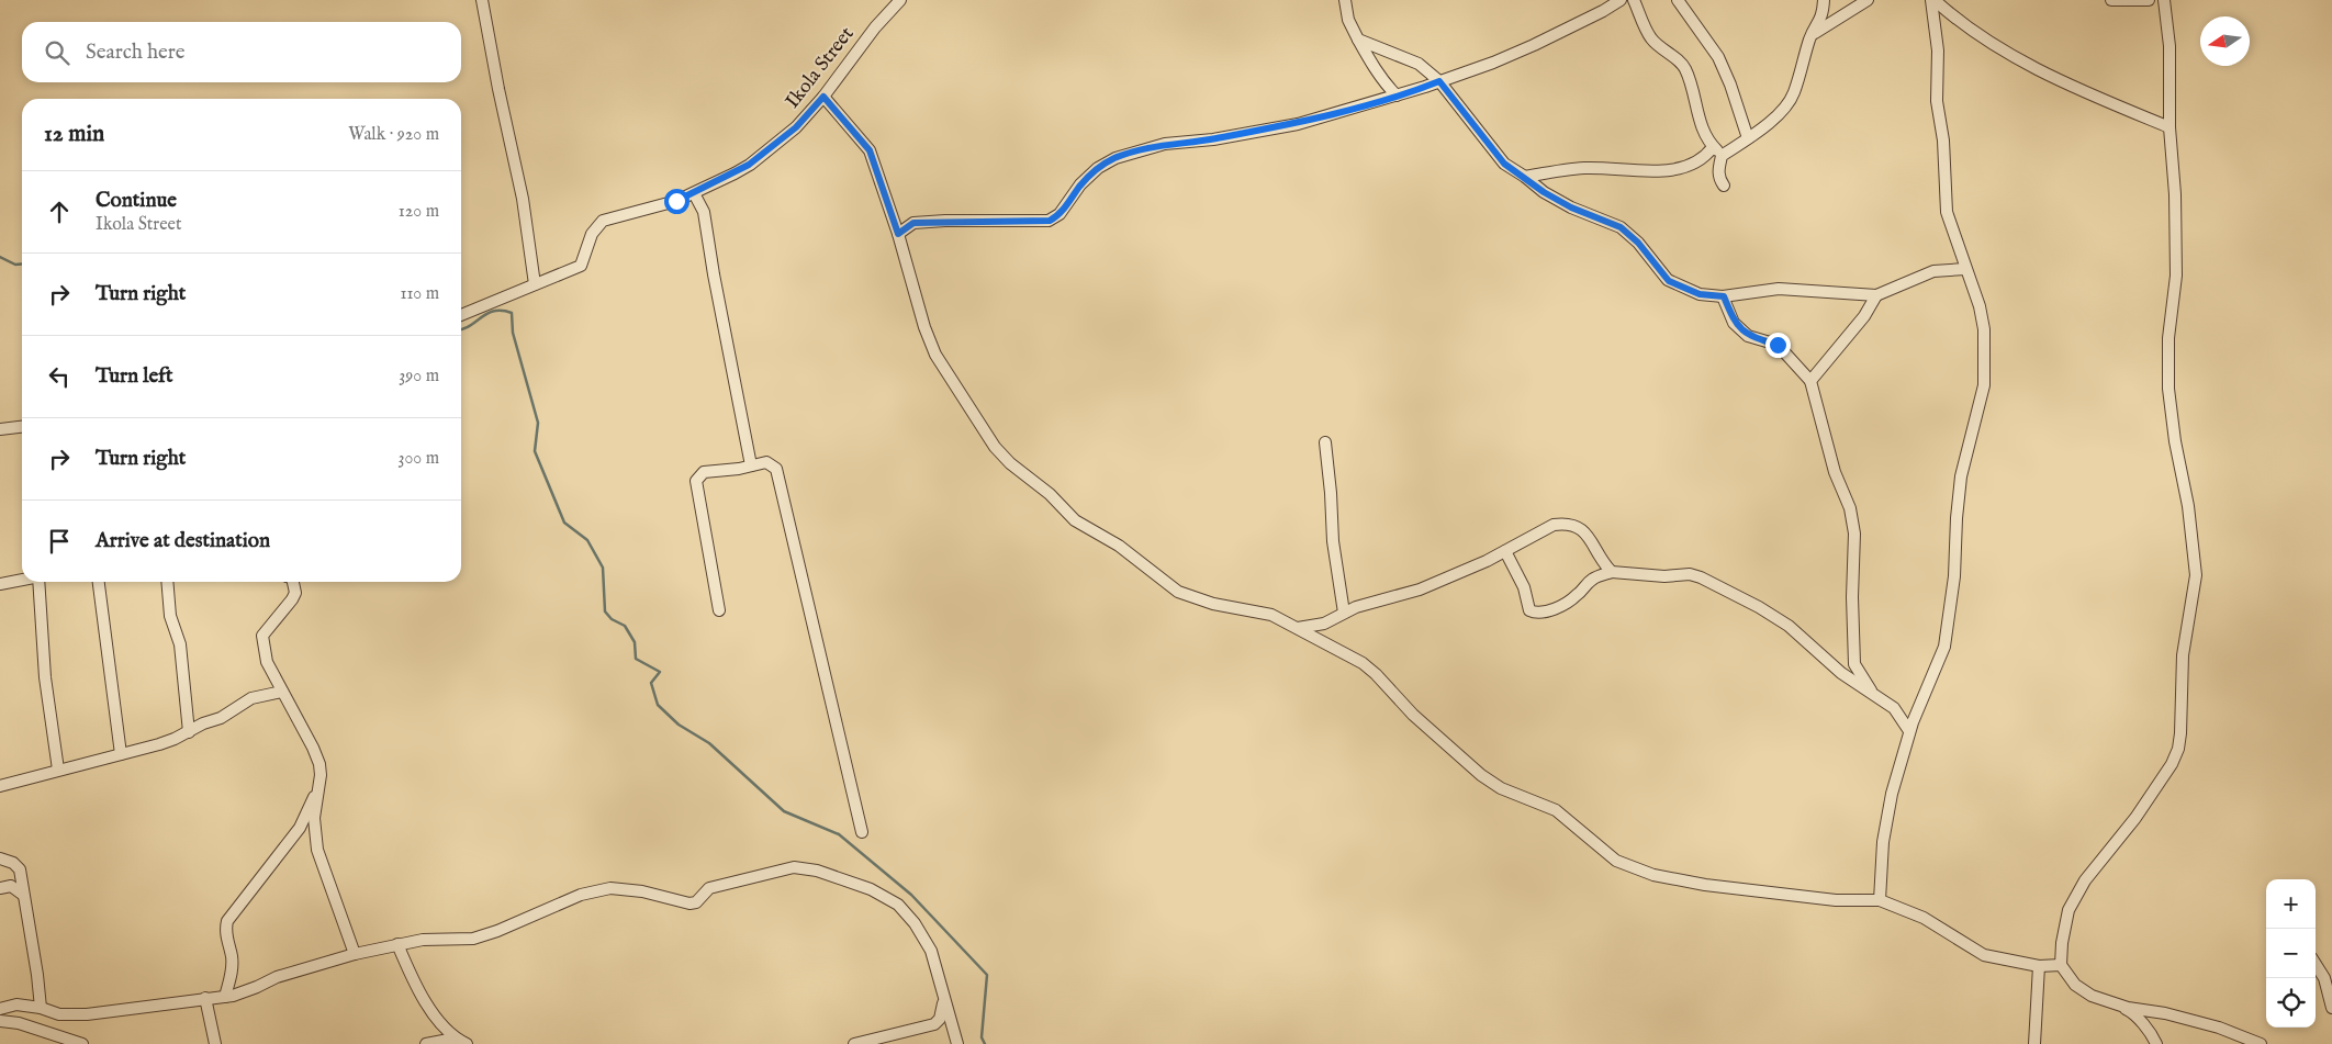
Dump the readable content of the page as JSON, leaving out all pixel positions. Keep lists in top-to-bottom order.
{
  "streets": {
    "street": ["Ikola Street"]
  },
  "north": "left",
  "page": {
    "search": "Search here",
    "heading": ["12 min", "Walk · 920 m"],
    "list": [
      ["Continue", "Ikola Street", "120 m"],
      ["Turn right", "110 m"],
      ["Turn left", "390 m"],
      ["Turn right", "300 m"],
      "Arrive at destination"
    ],
    "map_buttons": ["+", "−"]
  }
}
